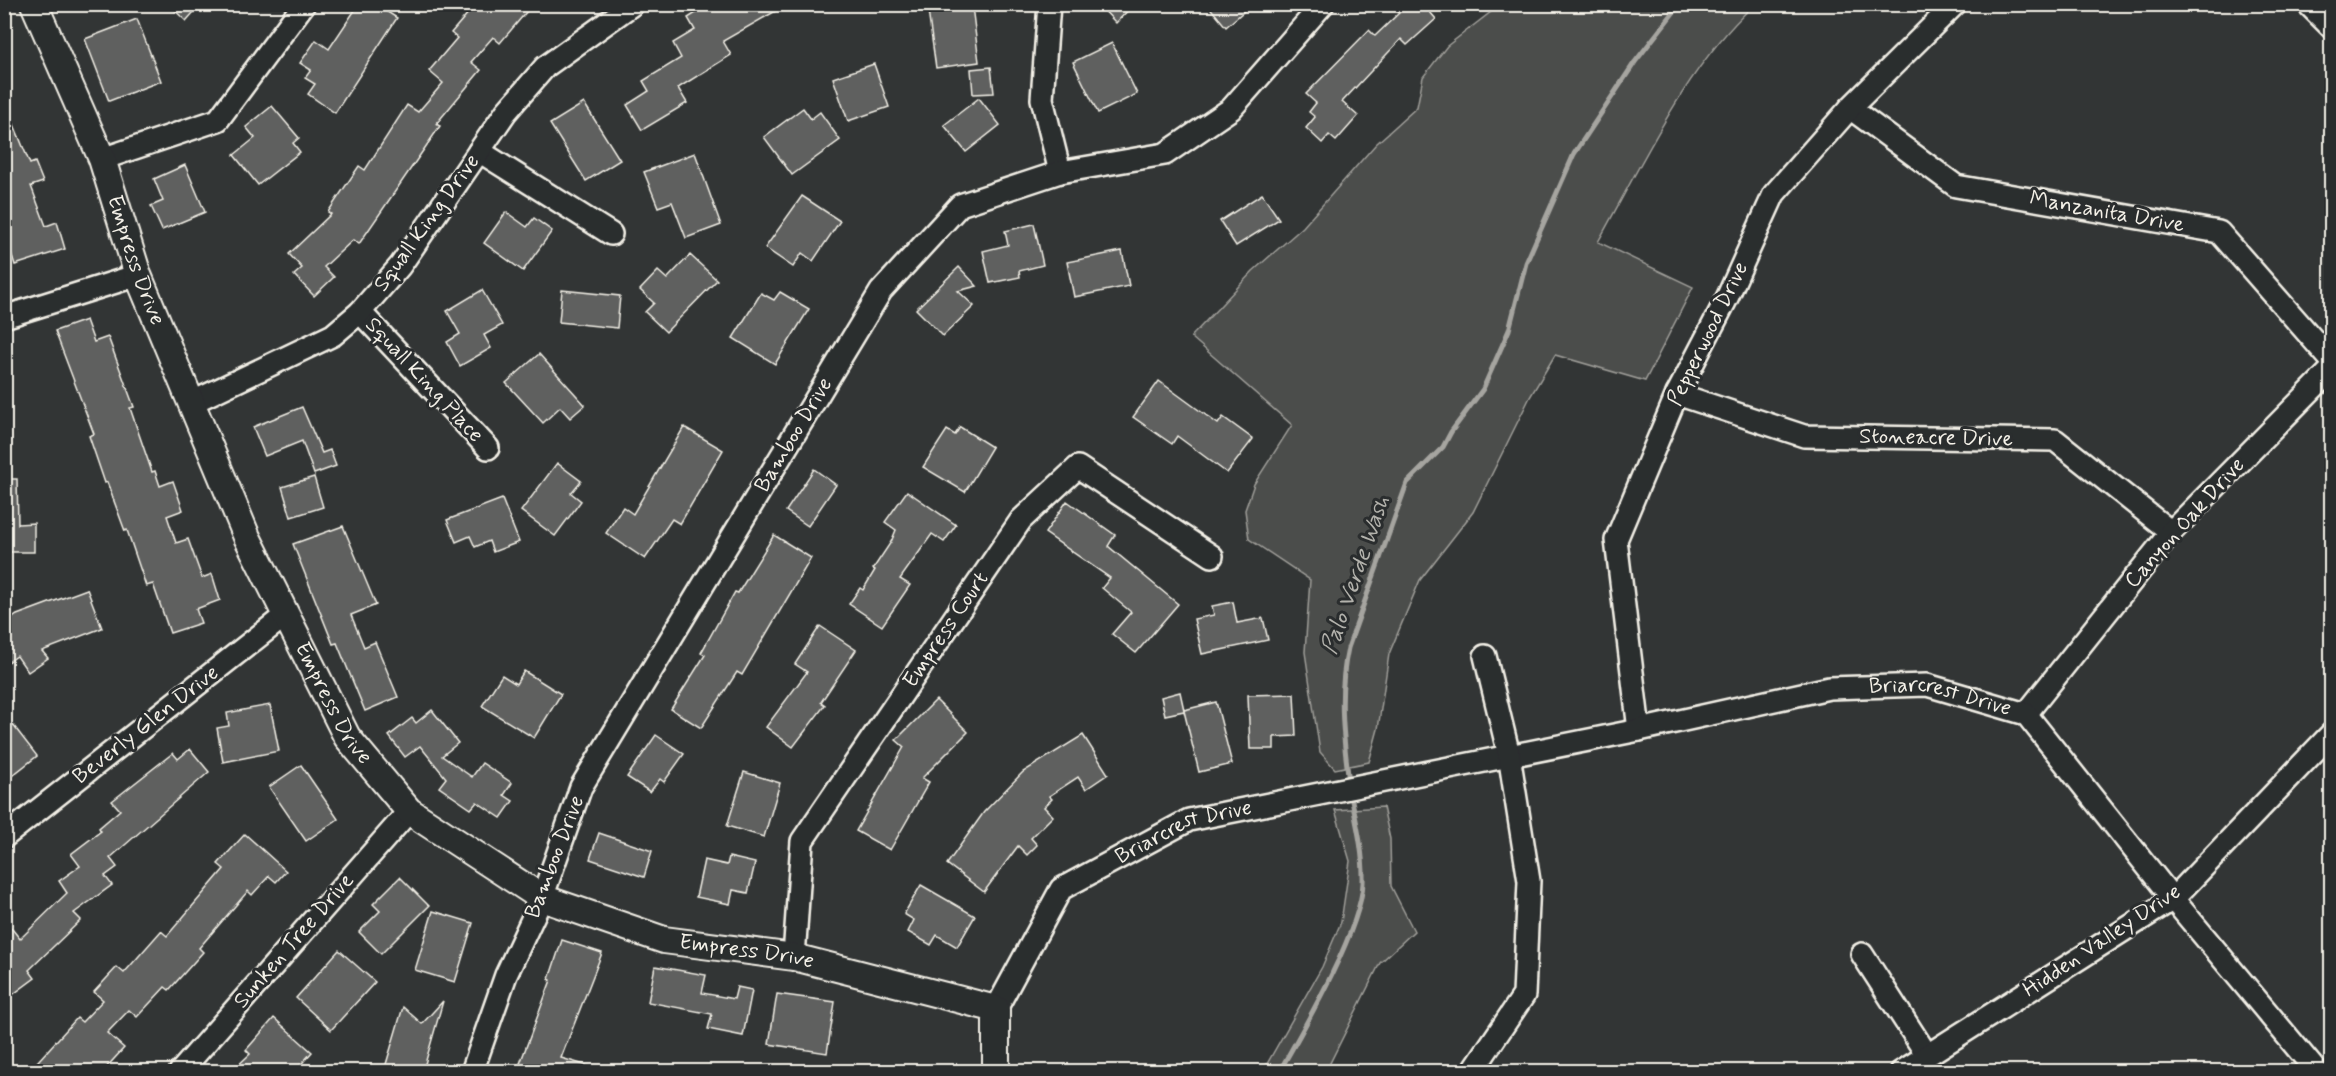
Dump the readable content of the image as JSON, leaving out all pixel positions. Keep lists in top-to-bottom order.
{
  "streets": {
    "street": [
      "Manzanita Drive",
      "Squall King Drive",
      "Empress Drive",
      "Pepperwood Drive",
      "Squall King Place",
      "Bamboo Drive",
      "Stoneacre Drive",
      "Canyon Oak Drive",
      "Empress Court",
      "Briarcrest Drive",
      "Beverly Glen Drive",
      "Sunken Tree Drive",
      "Hidden Valley Drive"
    ]
  },
  "crossings": [
    ["Manzanita Drive", "Pepperwood Drive"],
    ["Squall King Drive", "Empress Drive"],
    ["Squall King Drive", "Squall King Place"],
    ["Empress Drive", "Bamboo Drive"],
    ["Empress Drive", "Empress Court"],
    ["Empress Drive", "Briarcrest Drive"],
    ["Empress Drive", "Beverly Glen Drive"],
    ["Empress Drive", "Sunken Tree Drive"],
    ["Pepperwood Drive", "Stoneacre Drive"],
    ["Pepperwood Drive", "Briarcrest Drive"],
    ["Stoneacre Drive", "Canyon Oak Drive"],
    ["Canyon Oak Drive", "Briarcrest Drive"],
    ["Briarcrest Drive", "Hidden Valley Drive"]
  ],
  "water": ["Palo Verde Wash"]
}
